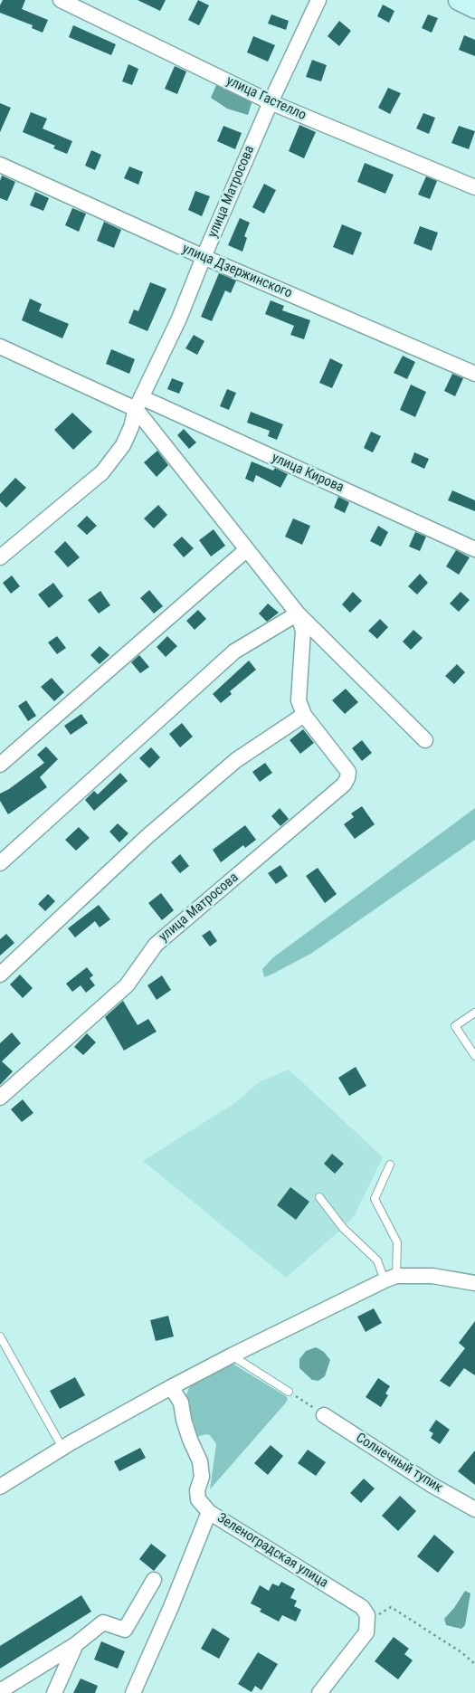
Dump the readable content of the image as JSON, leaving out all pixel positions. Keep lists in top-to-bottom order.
{
  "streets": {
    "street": [
      "улица Гастелло",
      "улица Матросова",
      "улица Дзержинского",
      "улица Кирова",
      "Солнечный тупик",
      "Зеленоградская улица"
    ]
  },
  "crossings": [
    ["улица Гастелло", "улица Матросова"],
    ["улица Матросова", "улица Дзержинского"],
    ["улица Матросова", "улица Кирова"]
  ]
}
